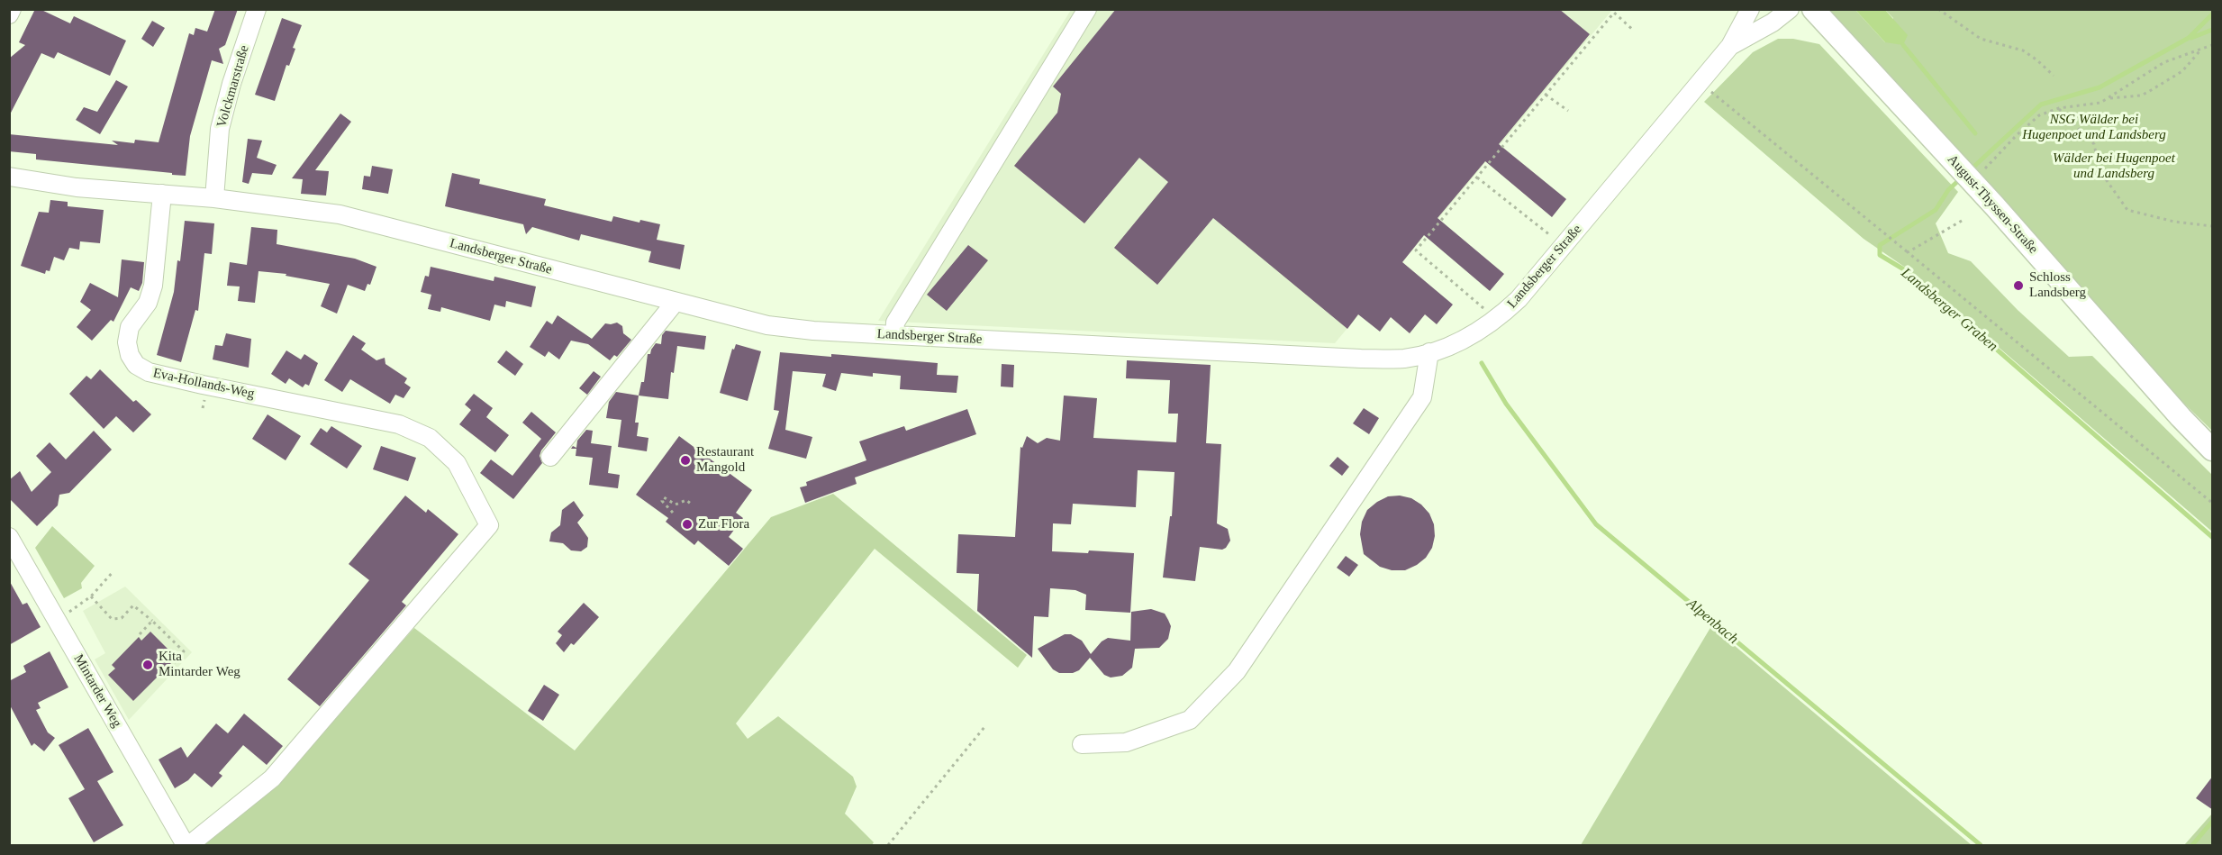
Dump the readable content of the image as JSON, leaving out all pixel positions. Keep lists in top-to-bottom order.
{
  "streets": {
    "main road": ["August-Thyssen-Straße"],
    "street": [
      "Volckmarstraße",
      "Landsberger Straße",
      "Eva-Hollands-Weg",
      "Mintarder Weg"
    ]
  },
  "crossings": [
    ["Volckmarstraße", "Landsberger Straße"],
    ["Landsberger Straße", "Eva-Hollands-Weg"],
    ["Eva-Hollands-Weg", "Mintarder Weg"]
  ],
  "water": ["Landsberger Graben", "Alpenbach"],
  "parks": ["NSG Wälder bei Hugenpoet und Landsberg", "Wälder bei Hugenpoet und Landsberg"],
  "places": [
    "Schloss Landsberg",
    "Restaurant Mangold",
    "Zur Flora",
    "Kita Mintarder Weg"
  ]
}
